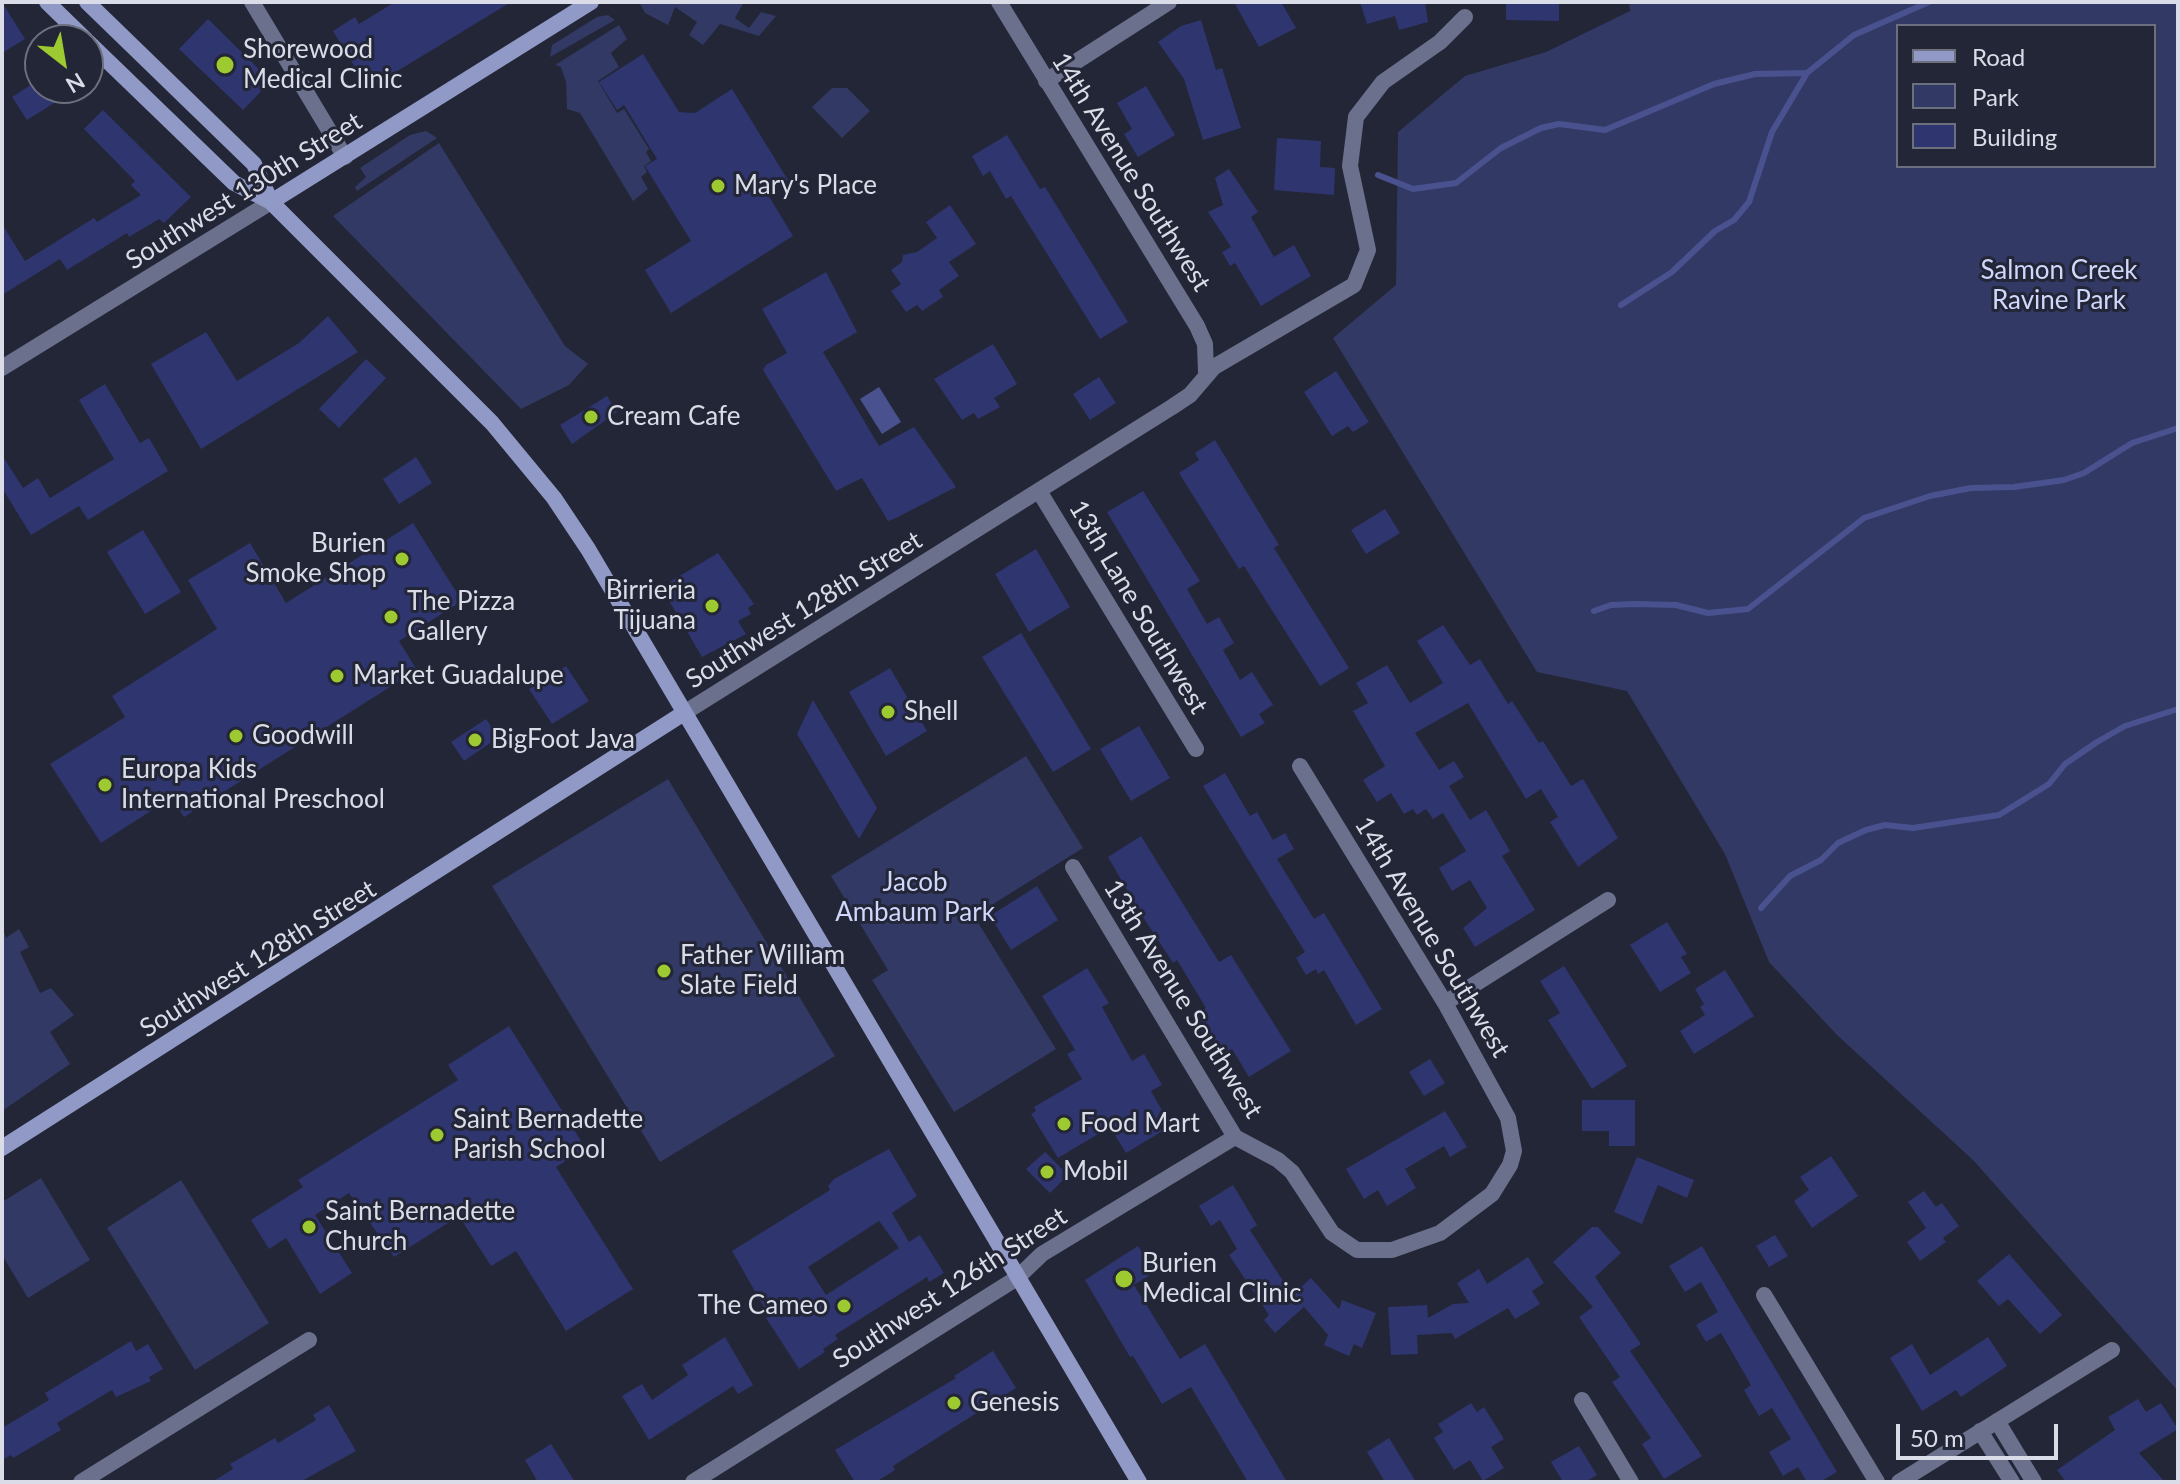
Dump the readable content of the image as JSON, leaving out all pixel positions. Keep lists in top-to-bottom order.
{
  "streets": {
    "main road": ["Southwest 130th Street", "Southwest 128th Street"],
    "street": [
      "14th Avenue Southwest",
      "13th Lane Southwest",
      "13th Avenue Southwest",
      "Southwest 126th Street"
    ]
  },
  "crossings": [
    ["14th Avenue Southwest", "Southwest 128th Street"],
    ["14th Avenue Southwest", "13th Avenue Southwest"],
    ["13th Lane Southwest", "Southwest 128th Street"],
    ["13th Avenue Southwest", "Southwest 126th Street"]
  ],
  "parks": ["Salmon Creek Ravine Park", "Jacob Ambaum Park"],
  "places": [
    "Shorewood Medical Clinic",
    "Mary's Place",
    "Cream Cafe",
    "Burien Smoke Shop",
    "Birrieria Tijuana",
    "The Pizza Gallery",
    "Market Guadalupe",
    "Shell",
    "Goodwill",
    "BigFoot Java",
    "Europa Kids International Preschool",
    "Father William Slate Field",
    "Food Mart",
    "Saint Bernadette Parish School",
    "Mobil",
    "Saint Bernadette Church",
    "Burien Medical Clinic",
    "The Cameo",
    "Genesis"
  ],
  "legend": ["Road", "Park", "Building"],
  "scale_bar": "50 m",
  "north": "bottom right"
}
